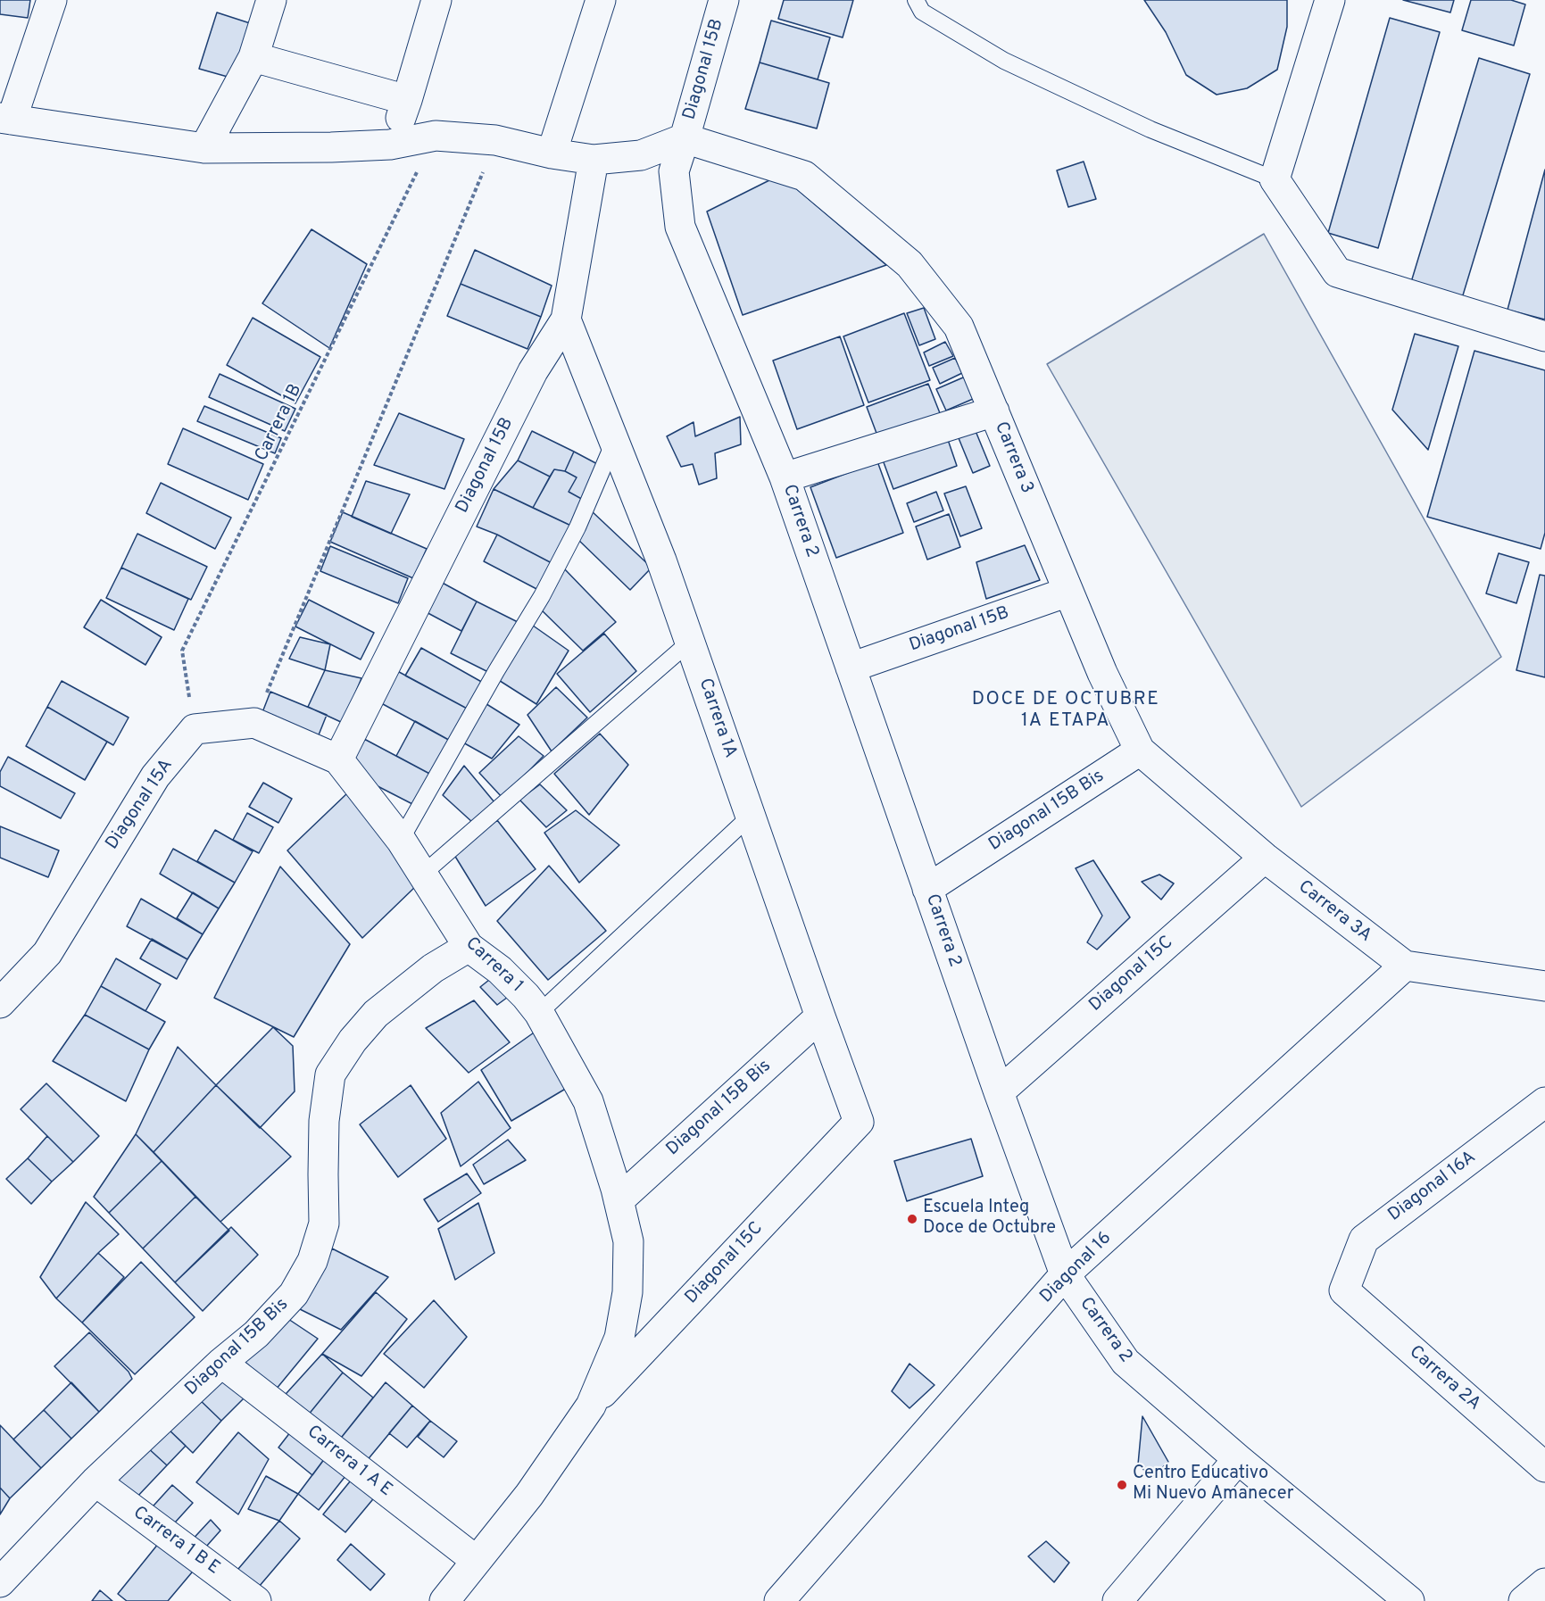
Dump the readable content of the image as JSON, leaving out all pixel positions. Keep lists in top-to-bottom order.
{
  "streets": {
    "street": [
      "Diagonal 15B",
      "Carrera 3",
      "Carrera 2",
      "Carrera 1A",
      "Diagonal 15A",
      "Diagonal 15B Bis",
      "Carrera 3A",
      "Carrera 1",
      "Diagonal 15C",
      "Diagonal 16A",
      "Diagonal 16",
      "Carrera 2A",
      "Carrera 1 A E",
      "Carrera 1 B E"
    ],
    "path": ["Carrera 1B"]
  },
  "crossings": [
    ["Diagonal 15B", "Carrera 3"],
    ["Diagonal 15B", "Carrera 2"],
    ["Diagonal 15B", "Carrera 1A"],
    ["Diagonal 15B", "Carrera 1"],
    ["Carrera 1B", "Diagonal 15A"],
    ["Carrera 3", "Carrera 2"],
    ["Carrera 3", "Diagonal 15B Bis"],
    ["Carrera 3", "Carrera 3A"],
    ["Carrera 3", "Diagonal 15C"],
    ["Carrera 2", "Diagonal 15B Bis"],
    ["Carrera 2", "Diagonal 15C"],
    ["Carrera 2", "Diagonal 16"],
    ["Carrera 1A", "Diagonal 15B Bis"],
    ["Carrera 1A", "Diagonal 15C"],
    ["Diagonal 15B Bis", "Carrera 1"],
    ["Diagonal 15B Bis", "Diagonal 15C"],
    ["Diagonal 15B Bis", "Carrera 1 A E"],
    ["Diagonal 15B Bis", "Carrera 1 B E"],
    ["Carrera 3A", "Diagonal 15C"],
    ["Carrera 3A", "Diagonal 16"],
    ["Carrera 1", "Diagonal 15C"],
    ["Diagonal 15C", "Carrera 1 A E"],
    ["Diagonal 16A", "Carrera 2A"]
  ],
  "districts": ["DOCE DE OCTUBRE 1A ETAPA"],
  "places": ["Escuela Integ Doce de Octubre", "Centro Educativo Mi Nuevo Amanecer"]
}
